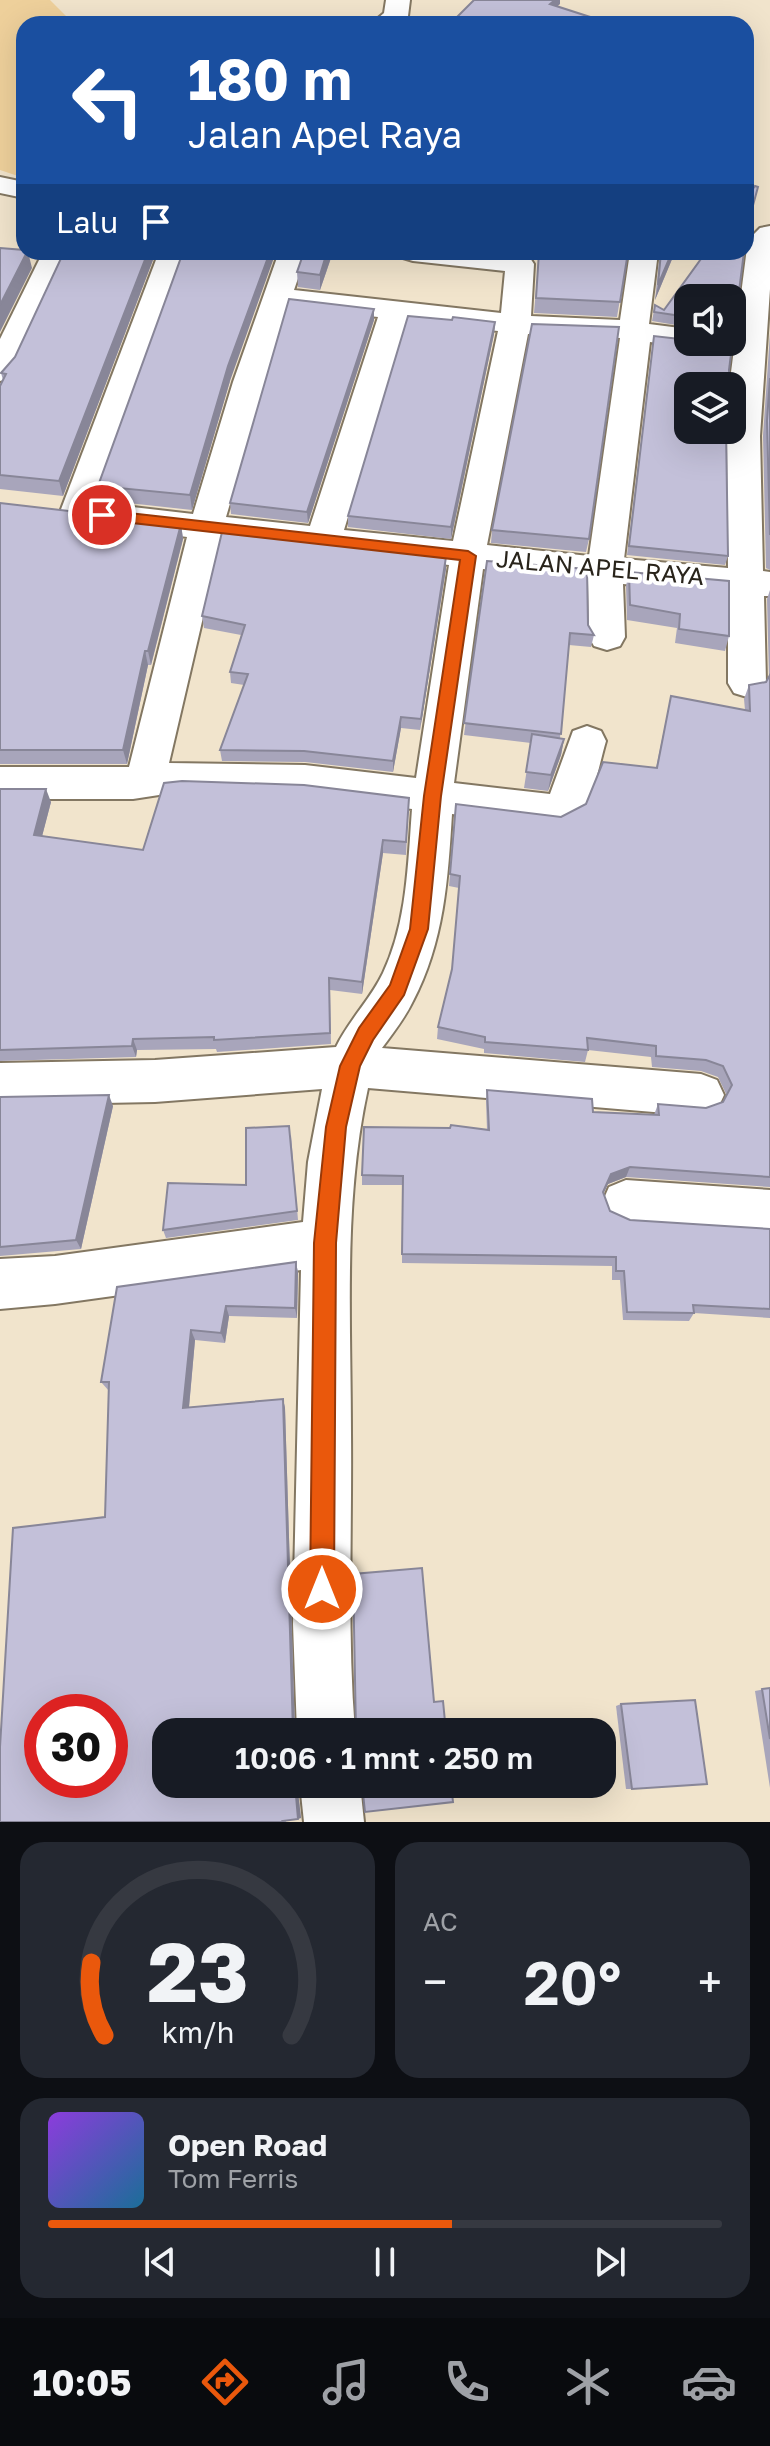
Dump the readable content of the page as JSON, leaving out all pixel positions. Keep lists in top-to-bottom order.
{
  "streets": {
    "street": ["JALAN APEL RAYA"]
  },
  "page": {
    "turn": ["180 m", "Jalan Apel Raya"],
    "then": "Lalu",
    "limit": "30",
    "trip": "10:06 · 1 mnt · 250 m",
    "tile": "AC",
    "heat": ["−", "20°", "+"],
    "song": ["Open Road", "Tom Ferris"],
    "tabs": "10:05",
    "gauge": ["23", "km/h"]
  }
}
